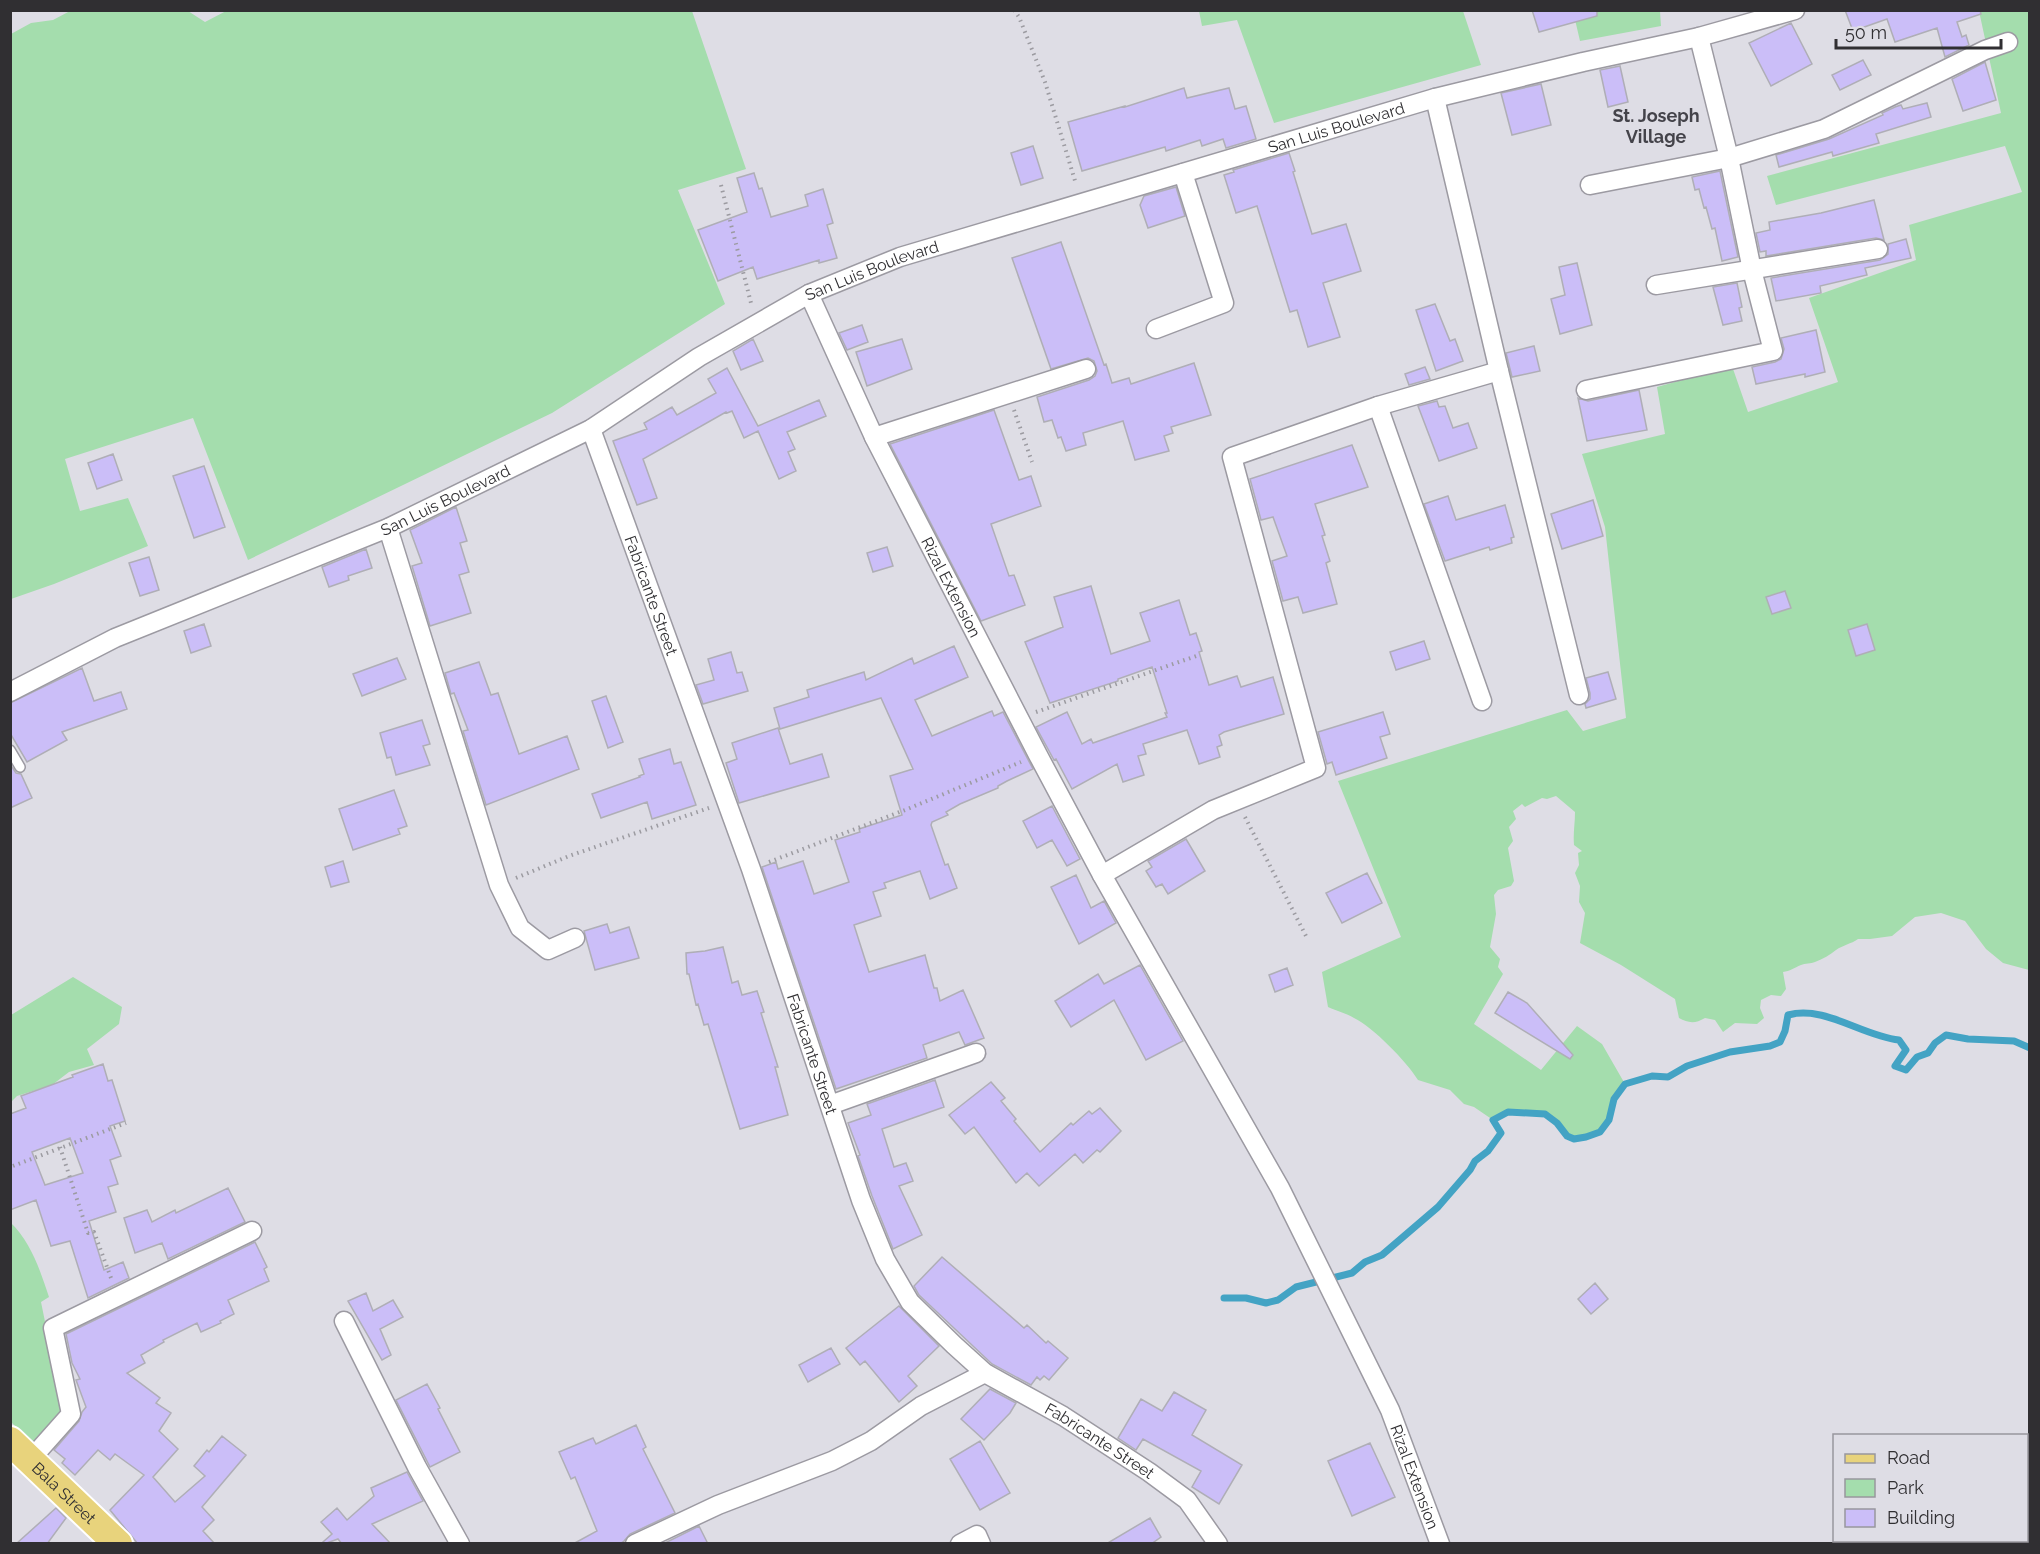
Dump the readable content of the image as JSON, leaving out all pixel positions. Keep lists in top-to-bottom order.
{
  "streets": {
    "main road": ["Bala Street"],
    "street": ["San Luis Boulevard", "Rizal Extension", "Fabricante Street"]
  },
  "crossings": [
    ["San Luis Boulevard", "Rizal Extension"],
    ["San Luis Boulevard", "Fabricante Street"]
  ],
  "districts": ["St. Joseph Village"],
  "legend": ["Road", "Park", "Building"],
  "scale_bar": "50 m"
}
